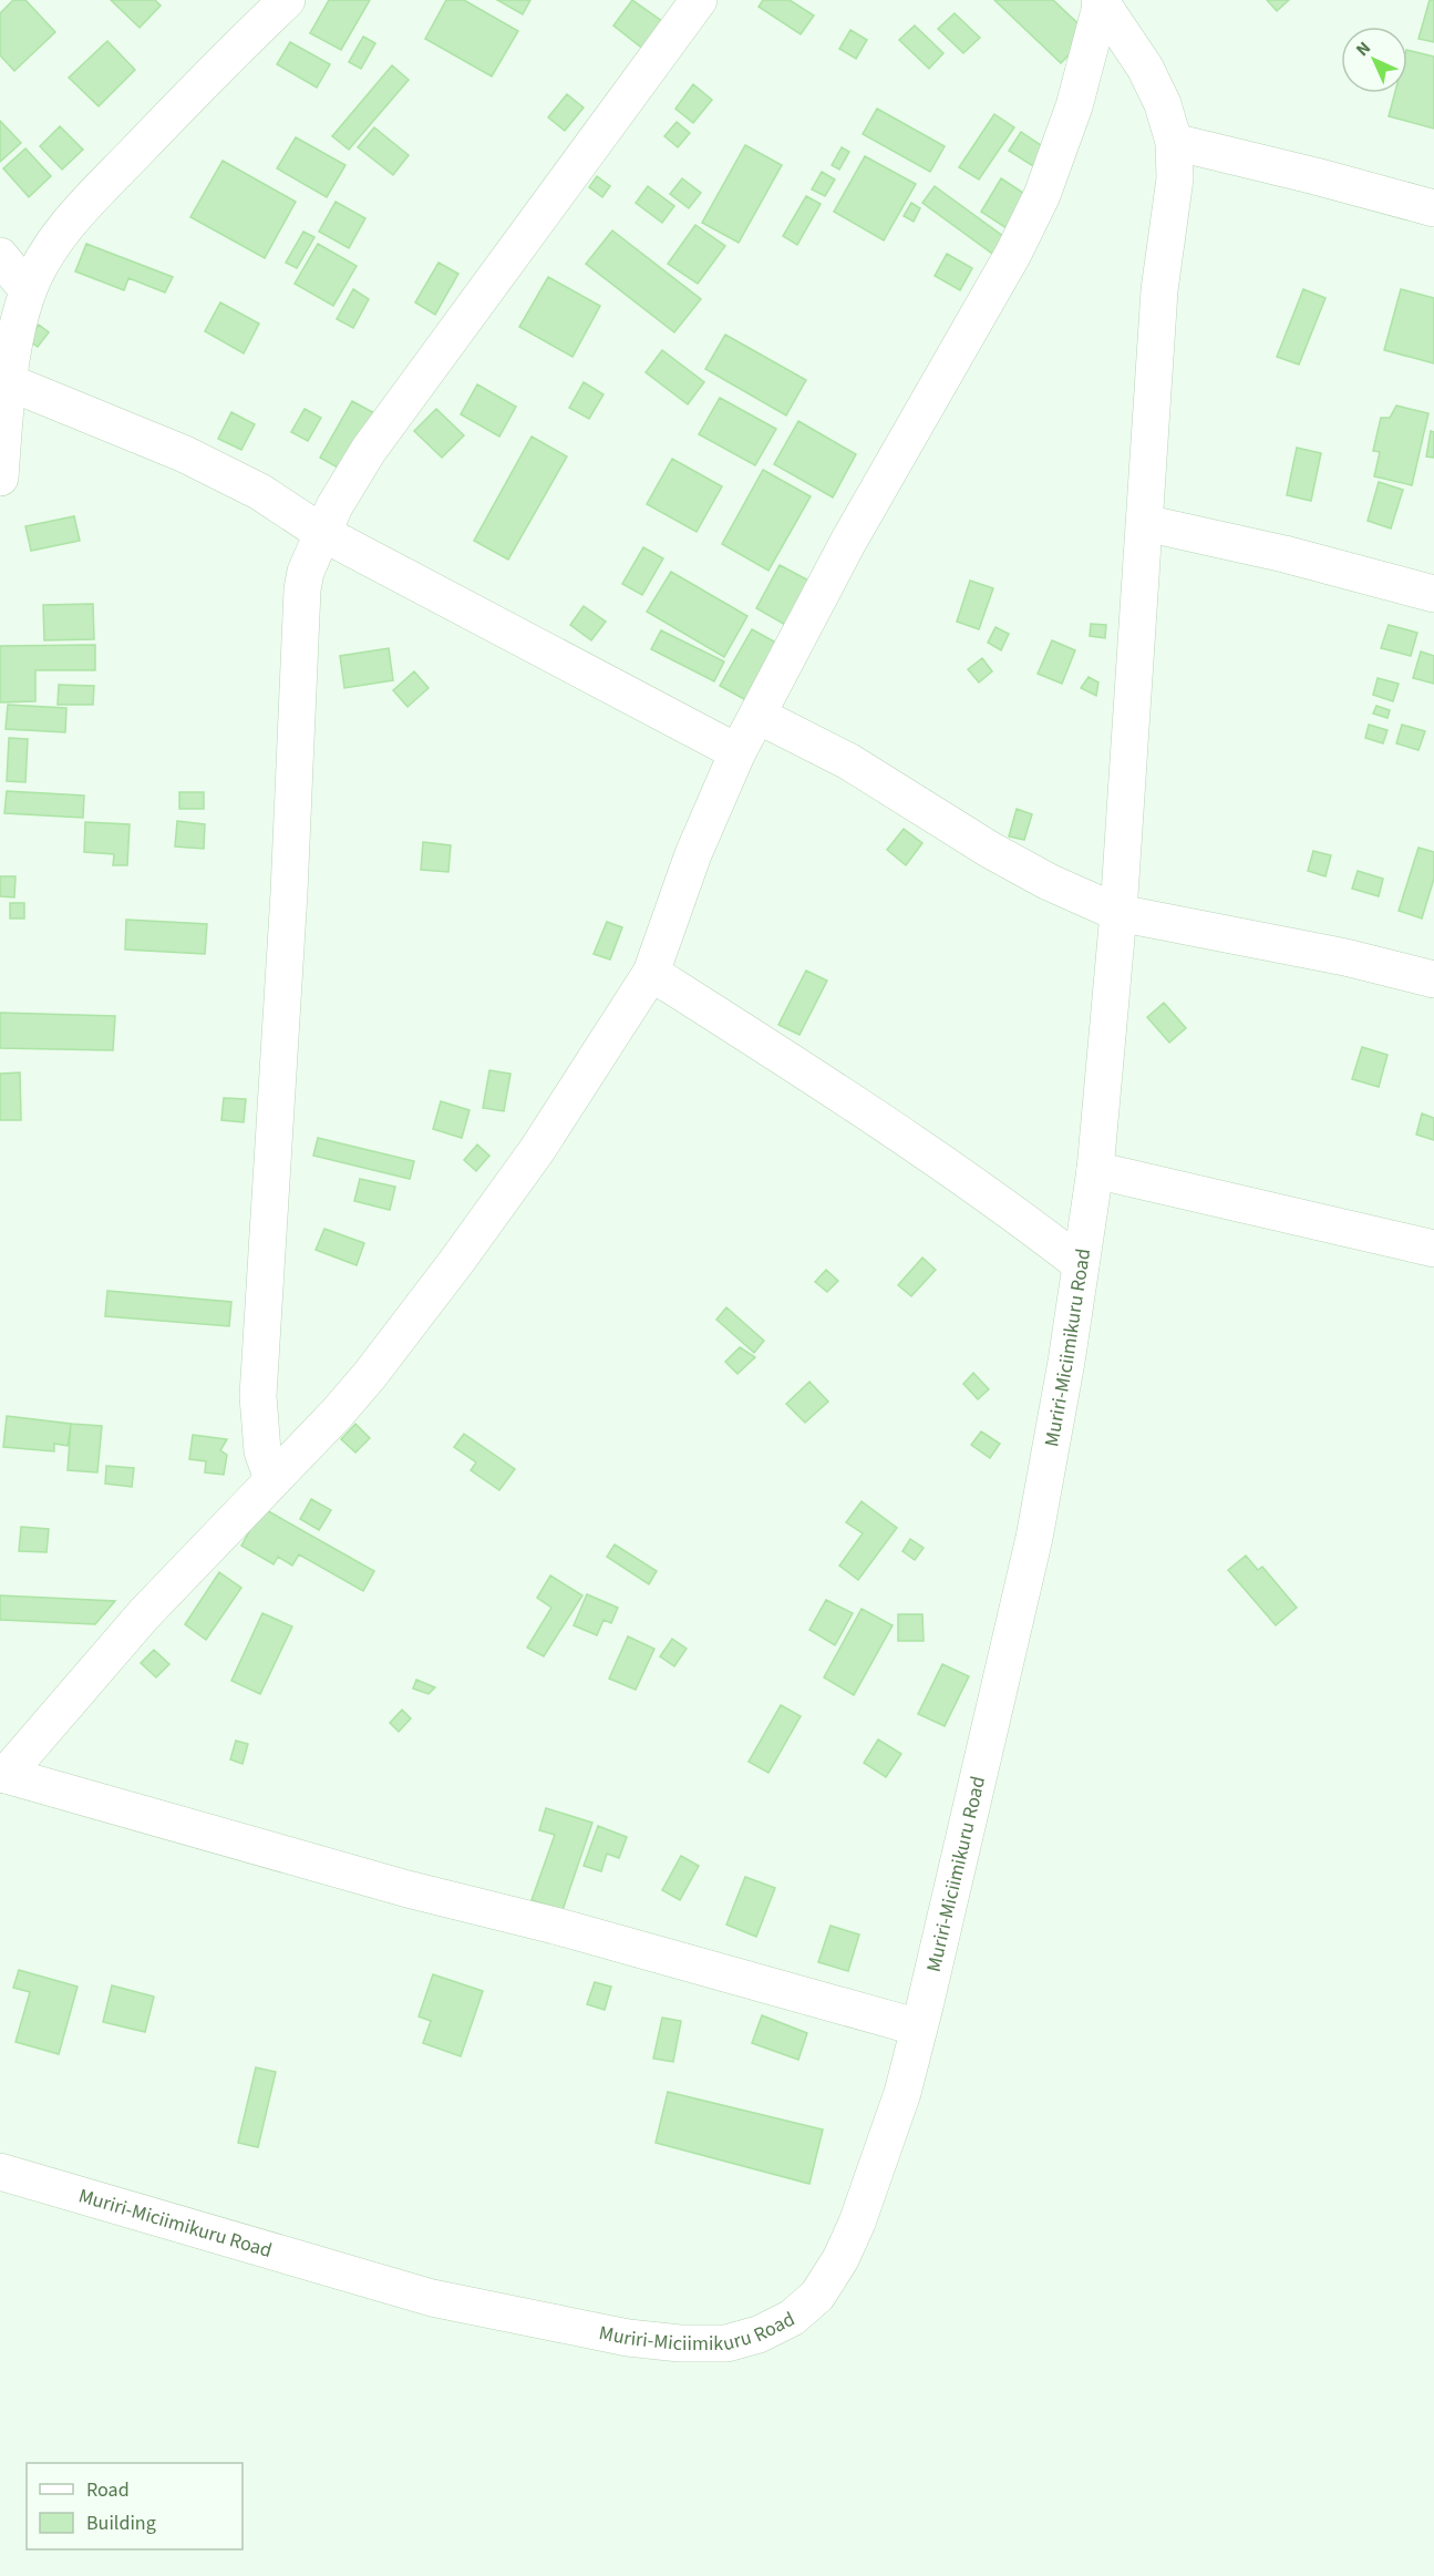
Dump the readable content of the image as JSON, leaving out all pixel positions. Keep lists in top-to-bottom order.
{
  "streets": {
    "street": ["Muriri-Miciimikuru Road"]
  },
  "legend": ["Road", "Building"],
  "north": "top left"
}
